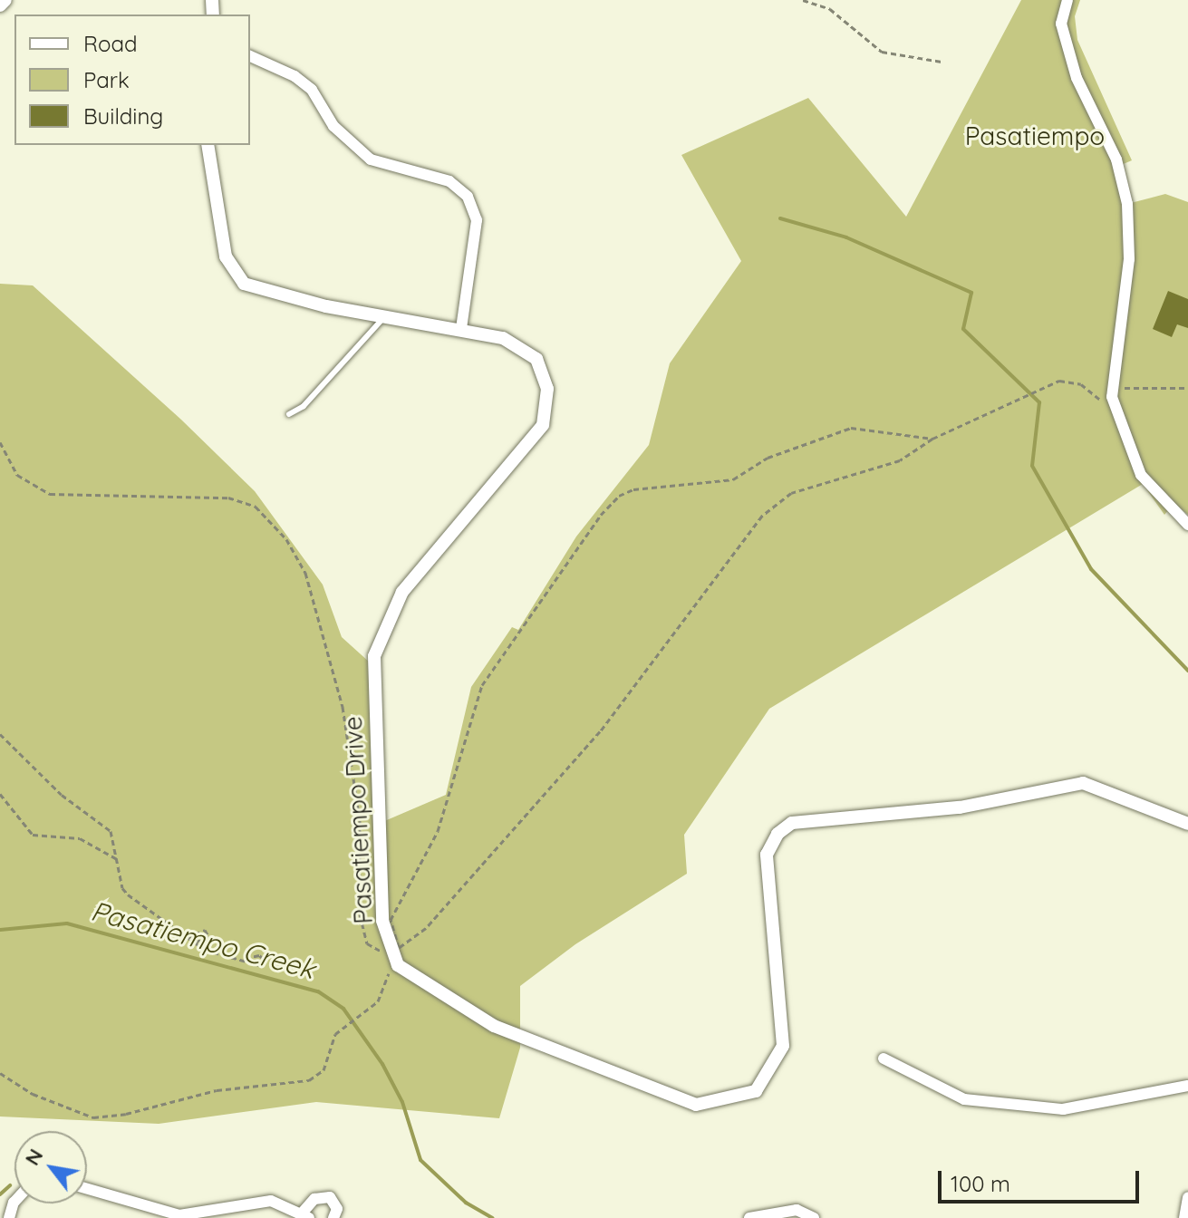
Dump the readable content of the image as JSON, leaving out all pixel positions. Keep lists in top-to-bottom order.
{
  "streets": {
    "street": ["Pasatiempo Drive"]
  },
  "water": ["Pasatiempo Creek"],
  "parks": ["Pasatiempo"],
  "legend": ["Road", "Park", "Building"],
  "scale_bar": "100 m",
  "north": "top left"
}
